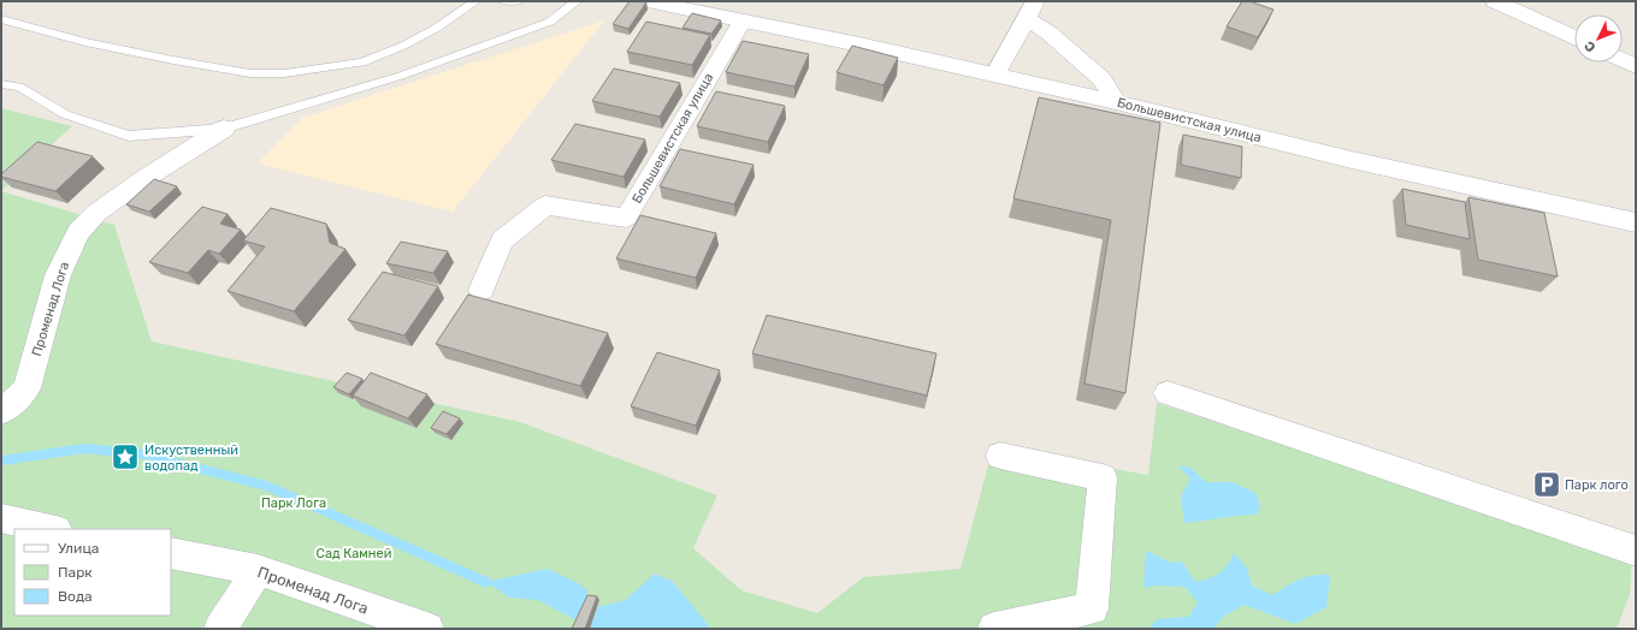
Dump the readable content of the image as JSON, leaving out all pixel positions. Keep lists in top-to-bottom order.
{
  "streets": {
    "street": ["Большевистская улица", "Променад Лога"]
  },
  "parks": ["Парк Лога", "Сад Камней"],
  "places": {
    "place": ["Искуственный водопад"],
    "parking": ["Парк лого"]
  },
  "legend": ["Улица", "Парк", "Вода"],
  "north": "bottom left"
}
